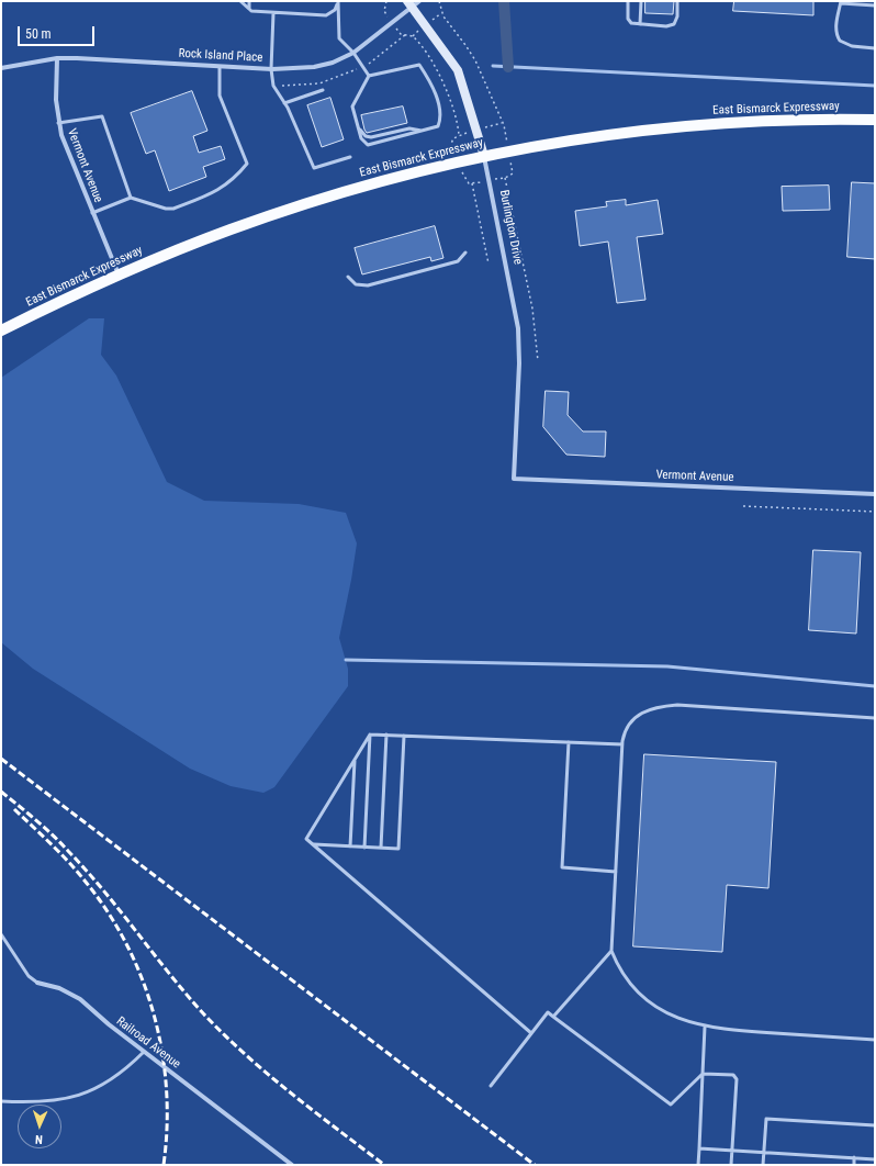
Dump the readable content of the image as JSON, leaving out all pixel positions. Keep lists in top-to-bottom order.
{
  "streets": {
    "main road": ["East Bismarck Expressway"],
    "street": [
      "Rock Island Place",
      "Vermont Avenue",
      "Burlington Drive",
      "Railroad Avenue"
    ]
  },
  "crossings": [
    ["Rock Island Place", "Vermont Avenue"],
    ["Rock Island Place", "Burlington Drive"],
    ["East Bismarck Expressway", "Vermont Avenue"],
    ["East Bismarck Expressway", "Burlington Drive"],
    ["Vermont Avenue", "Burlington Drive"]
  ],
  "scale_bar": "50 m",
  "north": "bottom"
}
